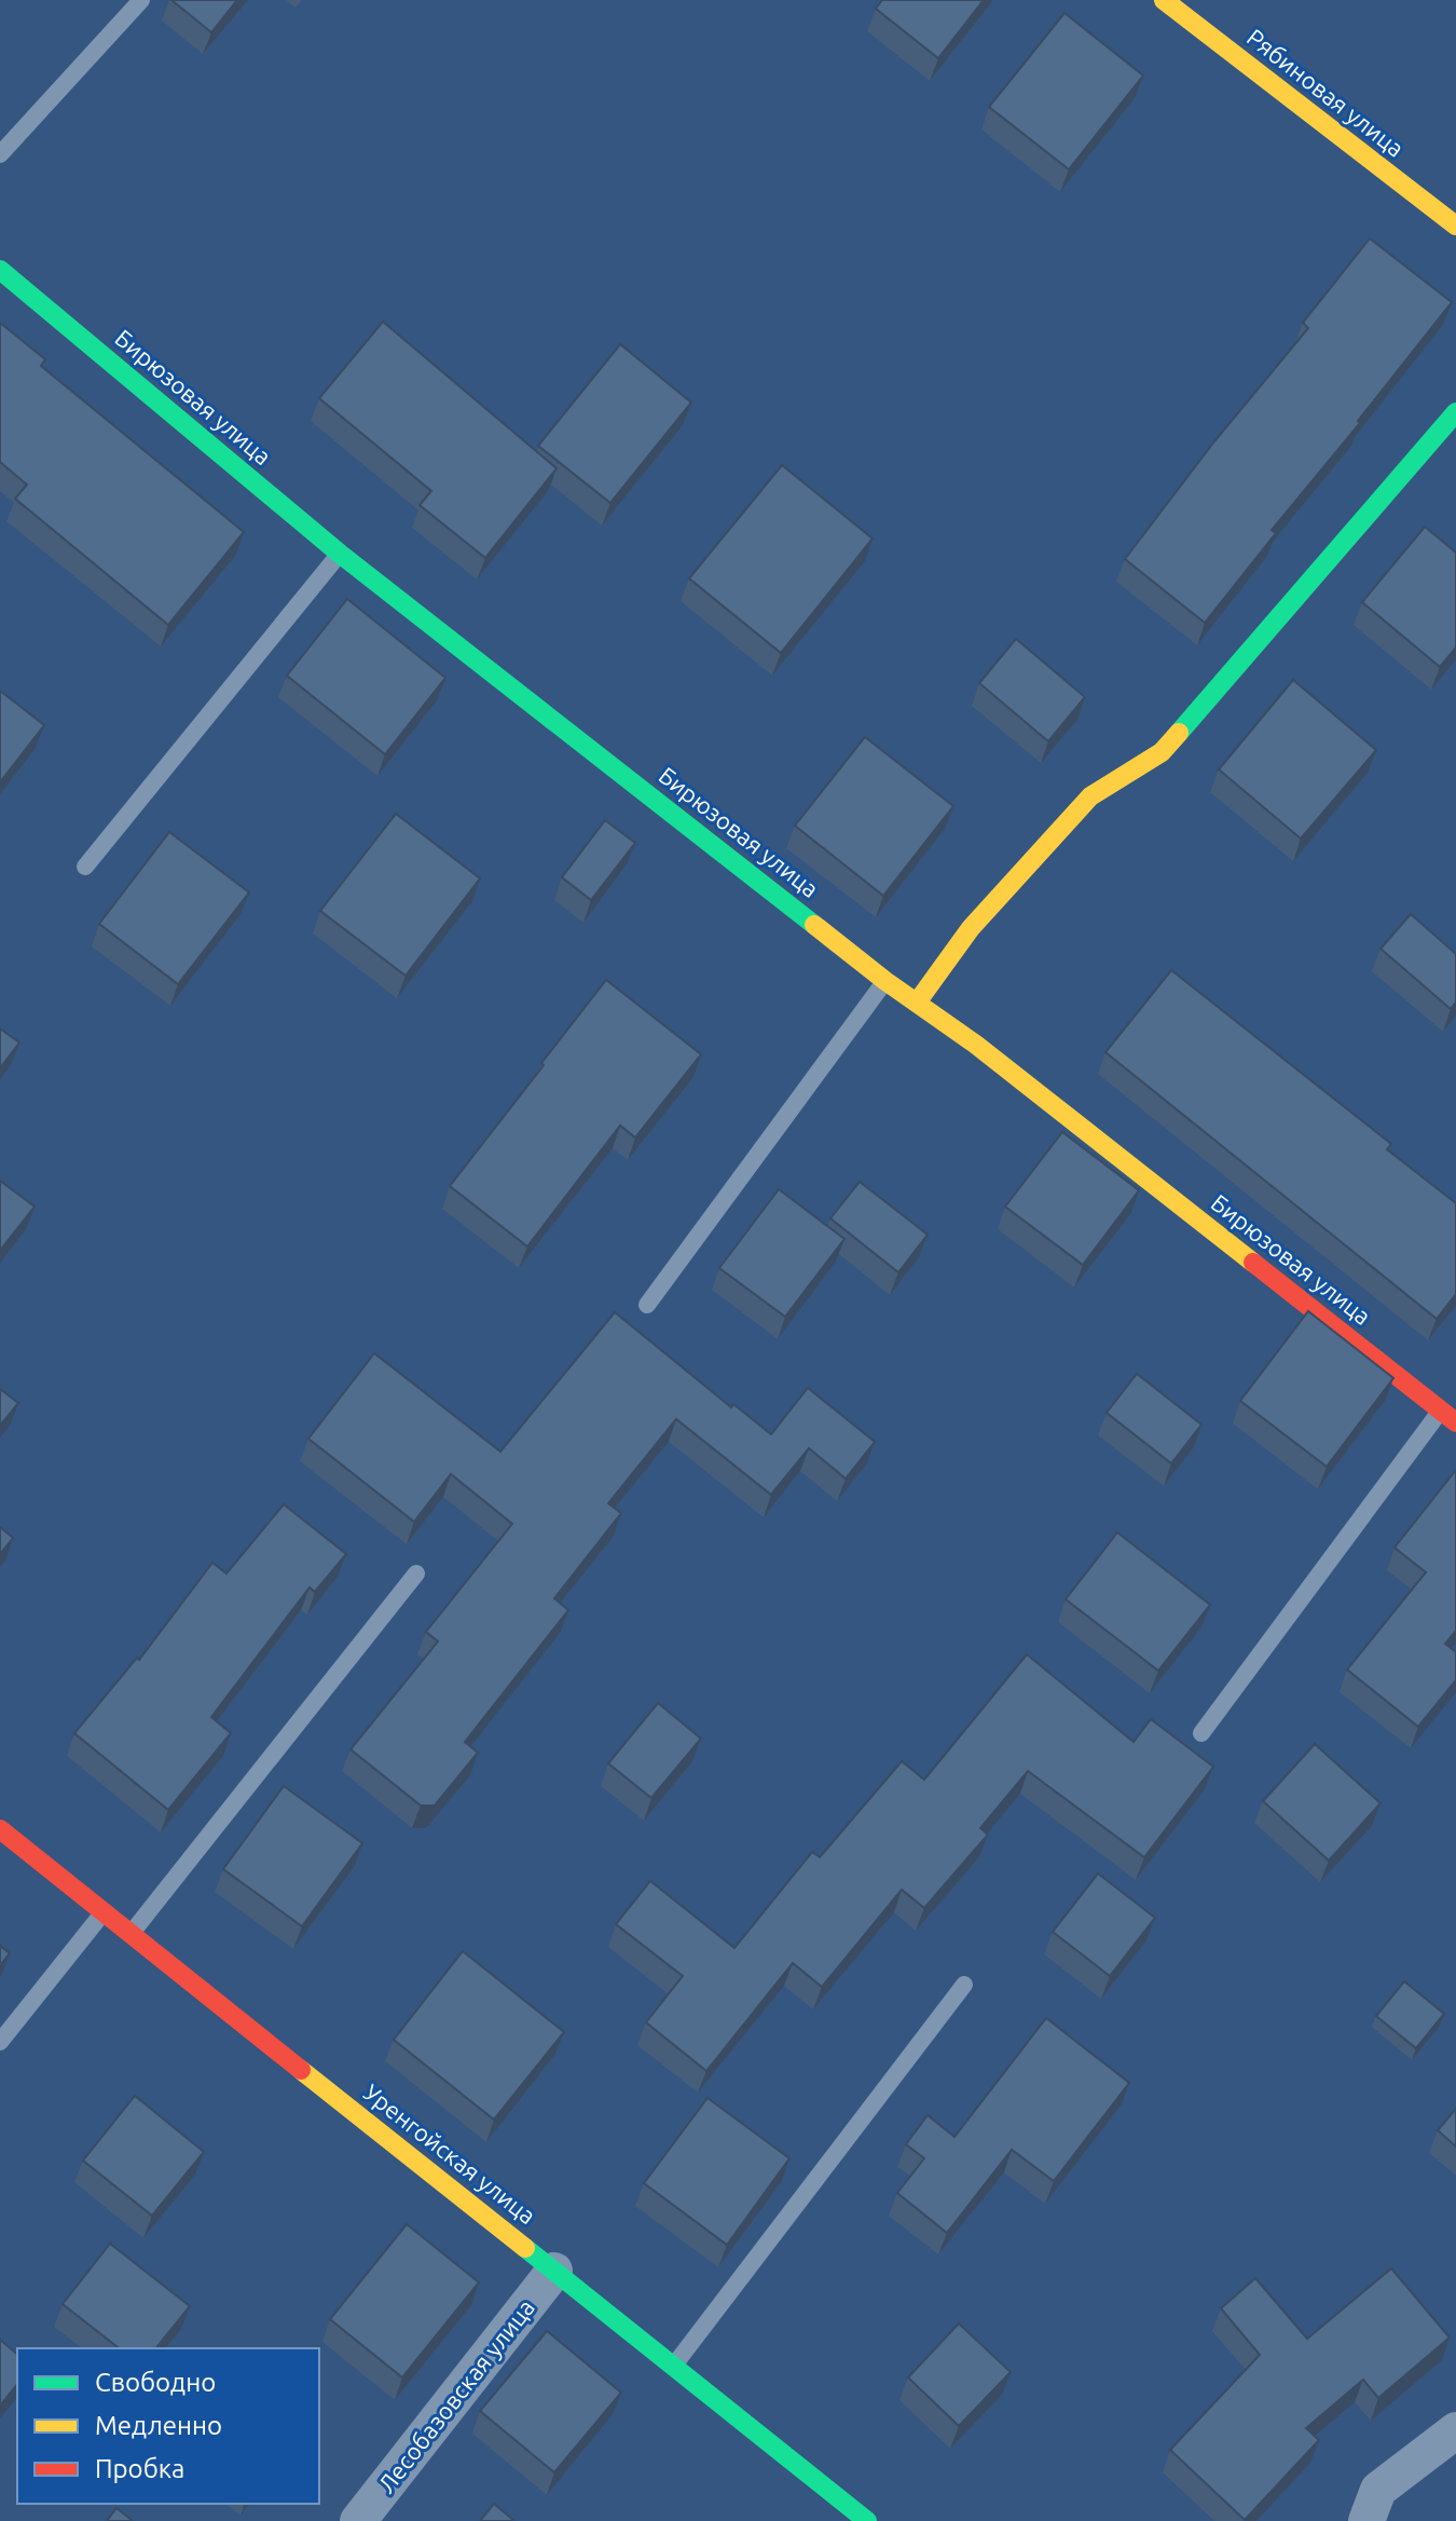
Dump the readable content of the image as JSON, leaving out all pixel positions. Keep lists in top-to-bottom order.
{
  "streets": {
    "street": [
      "Рябиновая улица",
      "Бирюзовая улица",
      "Уренгойская улица",
      "Лесобазовская улица"
    ]
  },
  "crossings": [
    ["Уренгойская улица", "Лесобазовская улица"]
  ],
  "legend": ["Свободно", "Медленно", "Пробка"]
}
